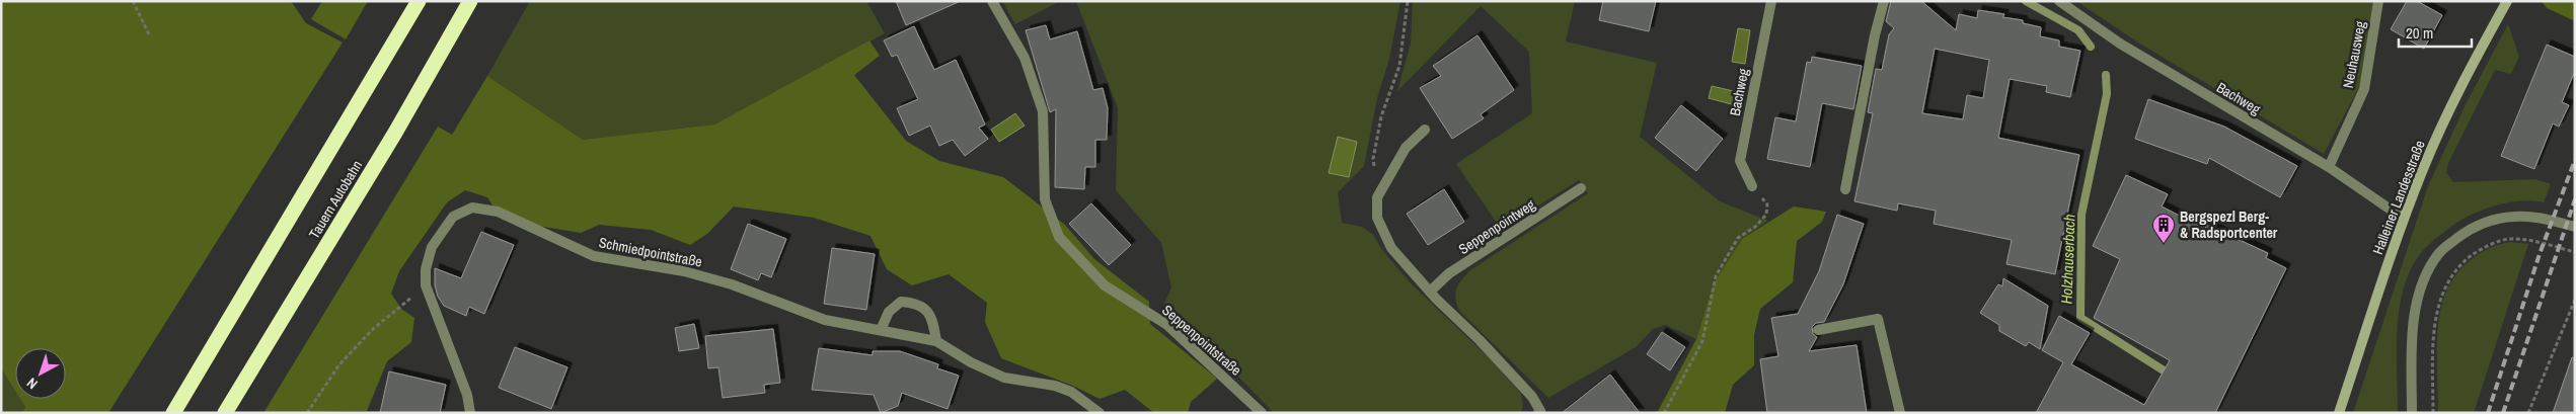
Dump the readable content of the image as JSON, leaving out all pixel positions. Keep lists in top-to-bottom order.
{
  "streets": {
    "highway": ["Tauern Autobahn"],
    "main road": ["Halleiner Landesstraße"],
    "street": [
      "Neuhausweg",
      "Bachweg",
      "Seppenpointweg",
      "Schmiedpointstraße",
      "Seppenpointstraße"
    ]
  },
  "crossings": [
    ["Neuhausweg", "Bachweg"],
    ["Bachweg", "Halleiner Landesstraße"]
  ],
  "water": ["Holzhauserbach"],
  "places": {
    "building": ["Bergspezl Berg- & Radsportcenter"]
  },
  "scale_bar": "20 m",
  "north": "bottom left"
}
